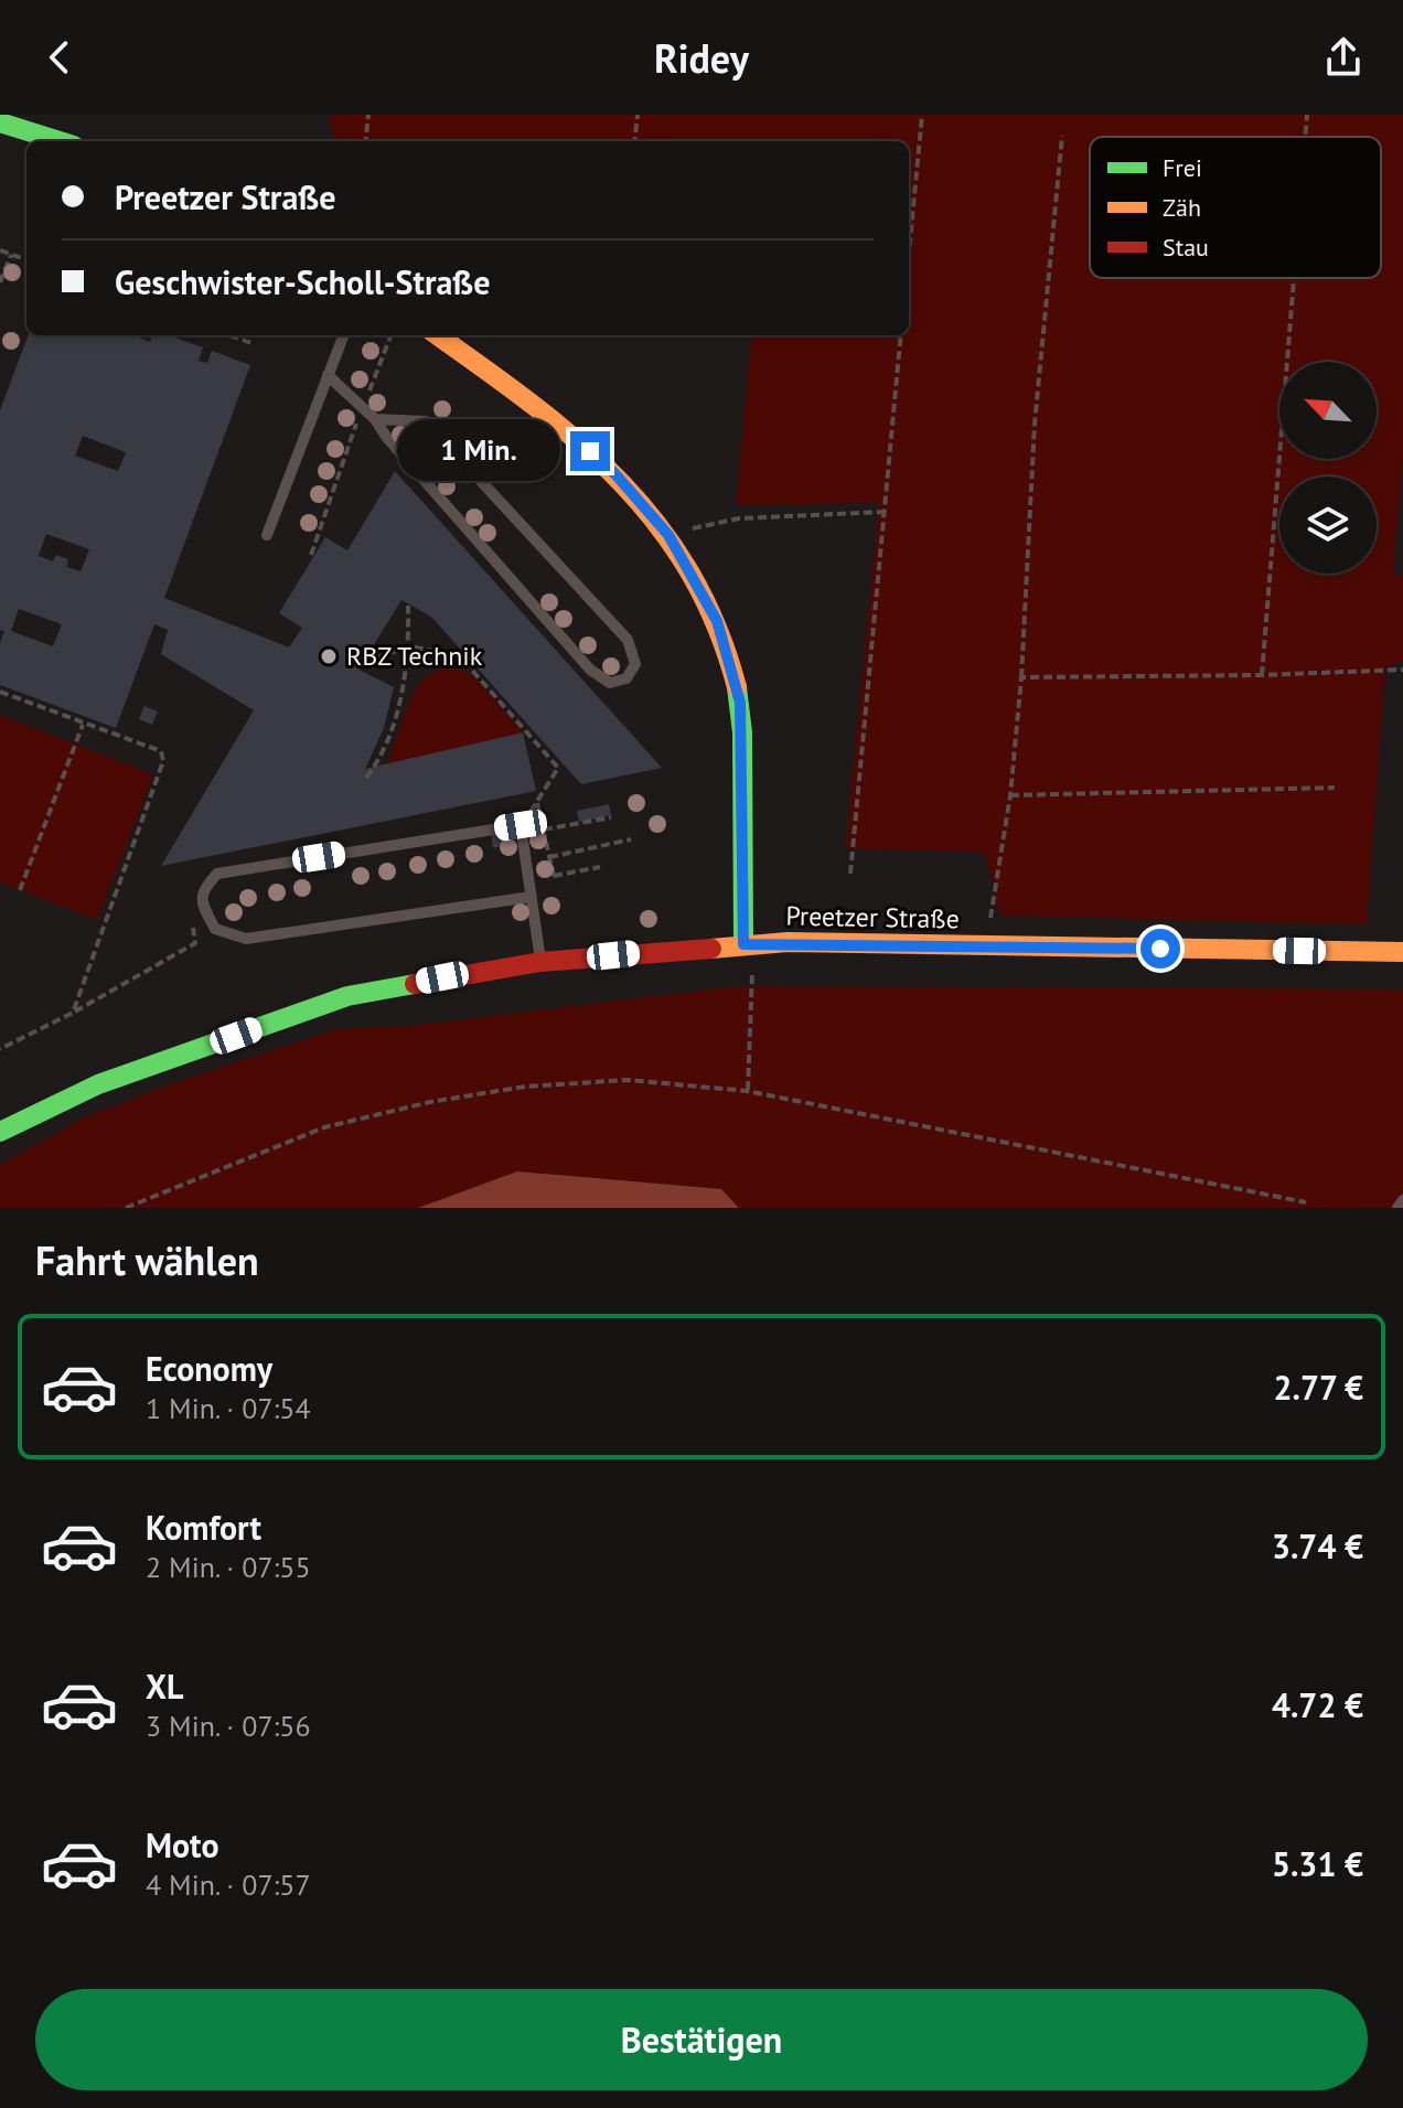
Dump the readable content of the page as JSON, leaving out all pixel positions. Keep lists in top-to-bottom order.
{
  "streets": {
    "street": ["Preetzer Straße"]
  },
  "places": ["RBZ Technik"],
  "legend": ["Frei", "Zäh", "Stau"],
  "north": "top left",
  "page": {
    "header": "Ridey",
    "banner": ["Preetzer Straße", "Geschwister-Scholl-Straße"],
    "bubble": "1 Min.",
    "heading": "Fahrt wählen",
    "list": [
      {
        "name": "Economy",
        "note": "1 Min. · 07:54",
        "value": "2.77 €"
      },
      {
        "name": "Komfort",
        "note": "2 Min. · 07:55",
        "value": "3.74 €"
      },
      {
        "name": "XL",
        "note": "3 Min. · 07:56",
        "value": "4.72 €"
      },
      {
        "name": "Moto",
        "note": "4 Min. · 07:57",
        "value": "5.31 €"
      }
    ],
    "buttons": "Bestätigen"
  }
}
